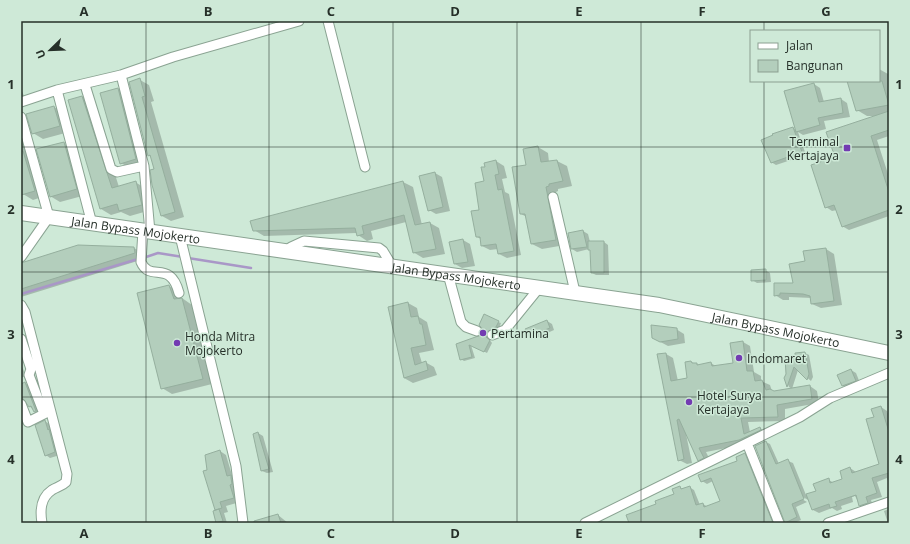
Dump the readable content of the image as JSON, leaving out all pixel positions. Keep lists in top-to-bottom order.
{
  "streets": {
    "highway": ["Jalan Bypass Mojokerto"]
  },
  "places": {
    "transit": ["Terminal Kertajaya"],
    "other": [
      "Pertamina",
      "Honda Mitra Mojokerto",
      "Indomaret",
      "Hotel Surya Kertajaya"
    ]
  },
  "legend": ["Jalan", "Bangunan"],
  "north": "bottom left",
  "grid": {
    "columns": [
      "A",
      "B",
      "C",
      "D",
      "E",
      "F",
      "G"
    ],
    "rows": [
      "1",
      "2",
      "3",
      "4"
    ]
  }
}
